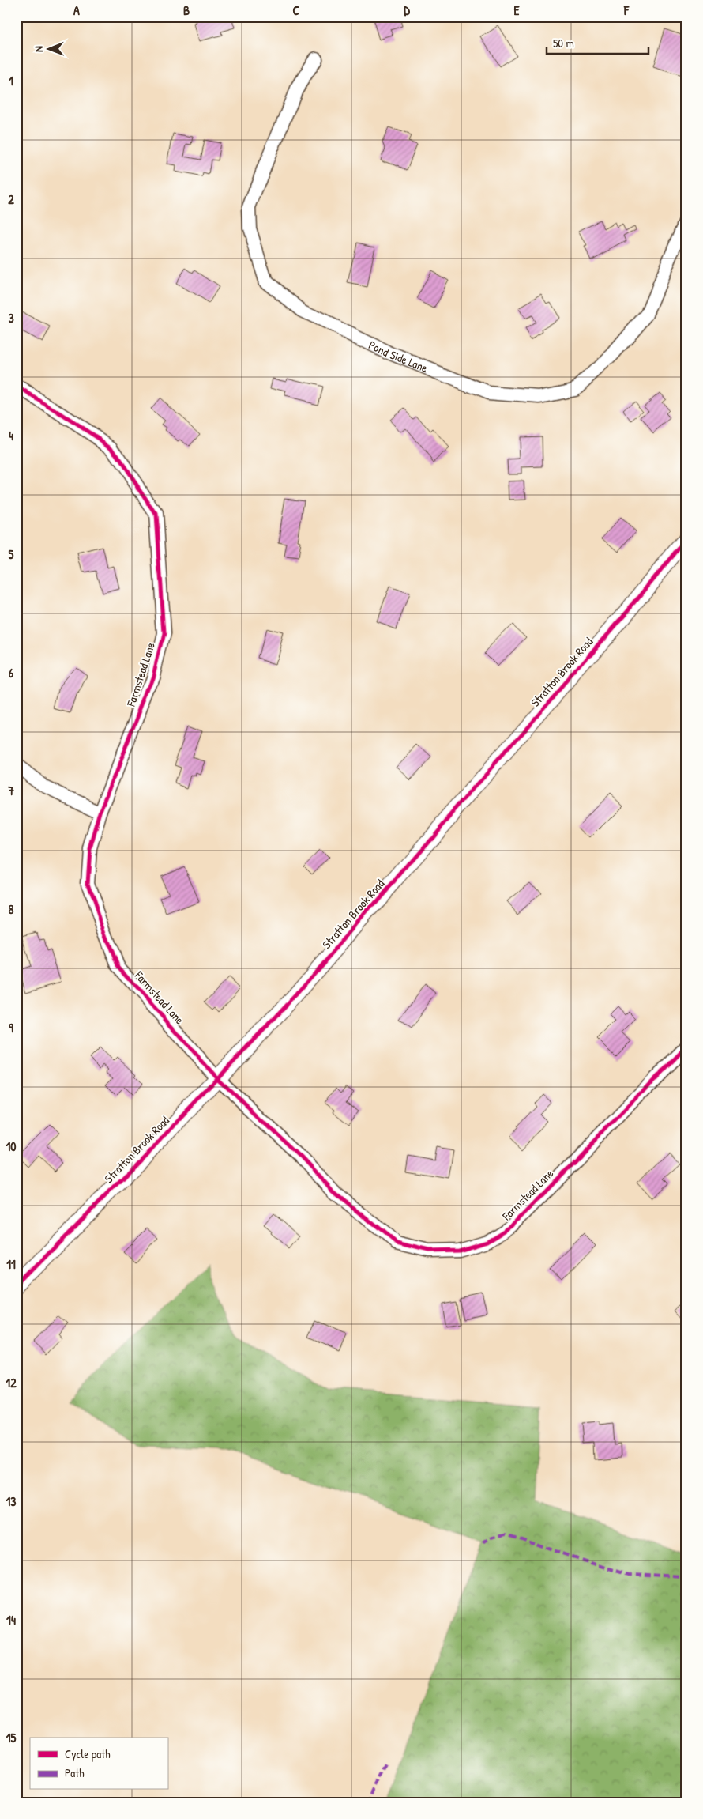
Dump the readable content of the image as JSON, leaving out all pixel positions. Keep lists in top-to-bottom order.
{
  "streets": {
    "street": ["Pond Side Lane", "Stratton Brook Road", "Farmstead Lane"]
  },
  "crossings": [
    ["Stratton Brook Road", "Farmstead Lane"]
  ],
  "legend": ["Cycle path", "Path"],
  "scale_bar": "50 m",
  "north": "left",
  "grid": {
    "columns": [
      "A",
      "B",
      "C",
      "D",
      "E",
      "F"
    ],
    "rows": [
      "1",
      "2",
      "3",
      "4",
      "5",
      "6",
      "7",
      "8",
      "9",
      "10",
      "11",
      "12",
      "13",
      "14",
      "15"
    ]
  }
}
